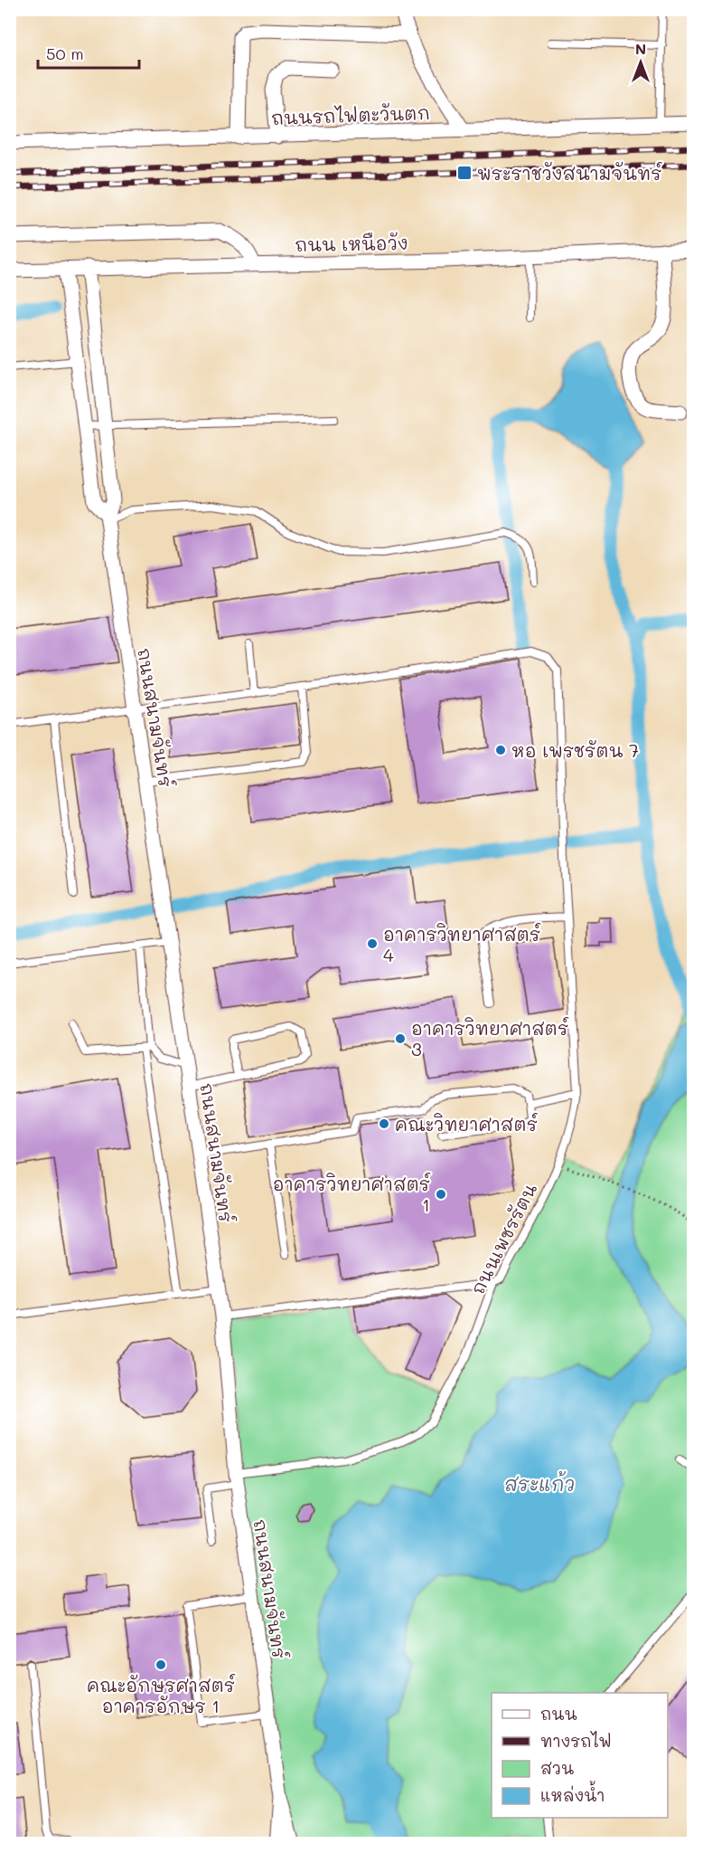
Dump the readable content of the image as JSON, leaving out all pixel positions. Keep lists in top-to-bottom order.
{
  "streets": {
    "street": ["ถนนรถไฟตะวันตก", "ถนน เหนือวัง", "ถนนสนามจันทร์"],
    "lane": ["ถนนเพชรรัตน"]
  },
  "crossings": [
    ["ถนน เหนือวัง", "ถนนสนามจันทร์"],
    ["ถนนสนามจันทร์", "ถนนเพชรรัตน"]
  ],
  "water": ["สระแก้ว"],
  "places": {
    "transit": ["พระราชวังสนามจันทร์"],
    "other": [
      "หอ เพรชรัตน 7",
      "อาคารวิทยาศาสตร์ 4",
      "อาคารวิทยาศาสตร์ 3",
      "คณะวิทยาศาสตร์",
      "อาคารวิทยาศาสตร์ 1",
      "คณะอักษรศาสตร์ อาคารอักษร 1"
    ]
  },
  "legend": [
    "ถนน",
    "ทางรถไฟ",
    "สวน",
    "แหล่งน้ำ"
  ],
  "scale_bar": "50 m",
  "north": "top"
}
